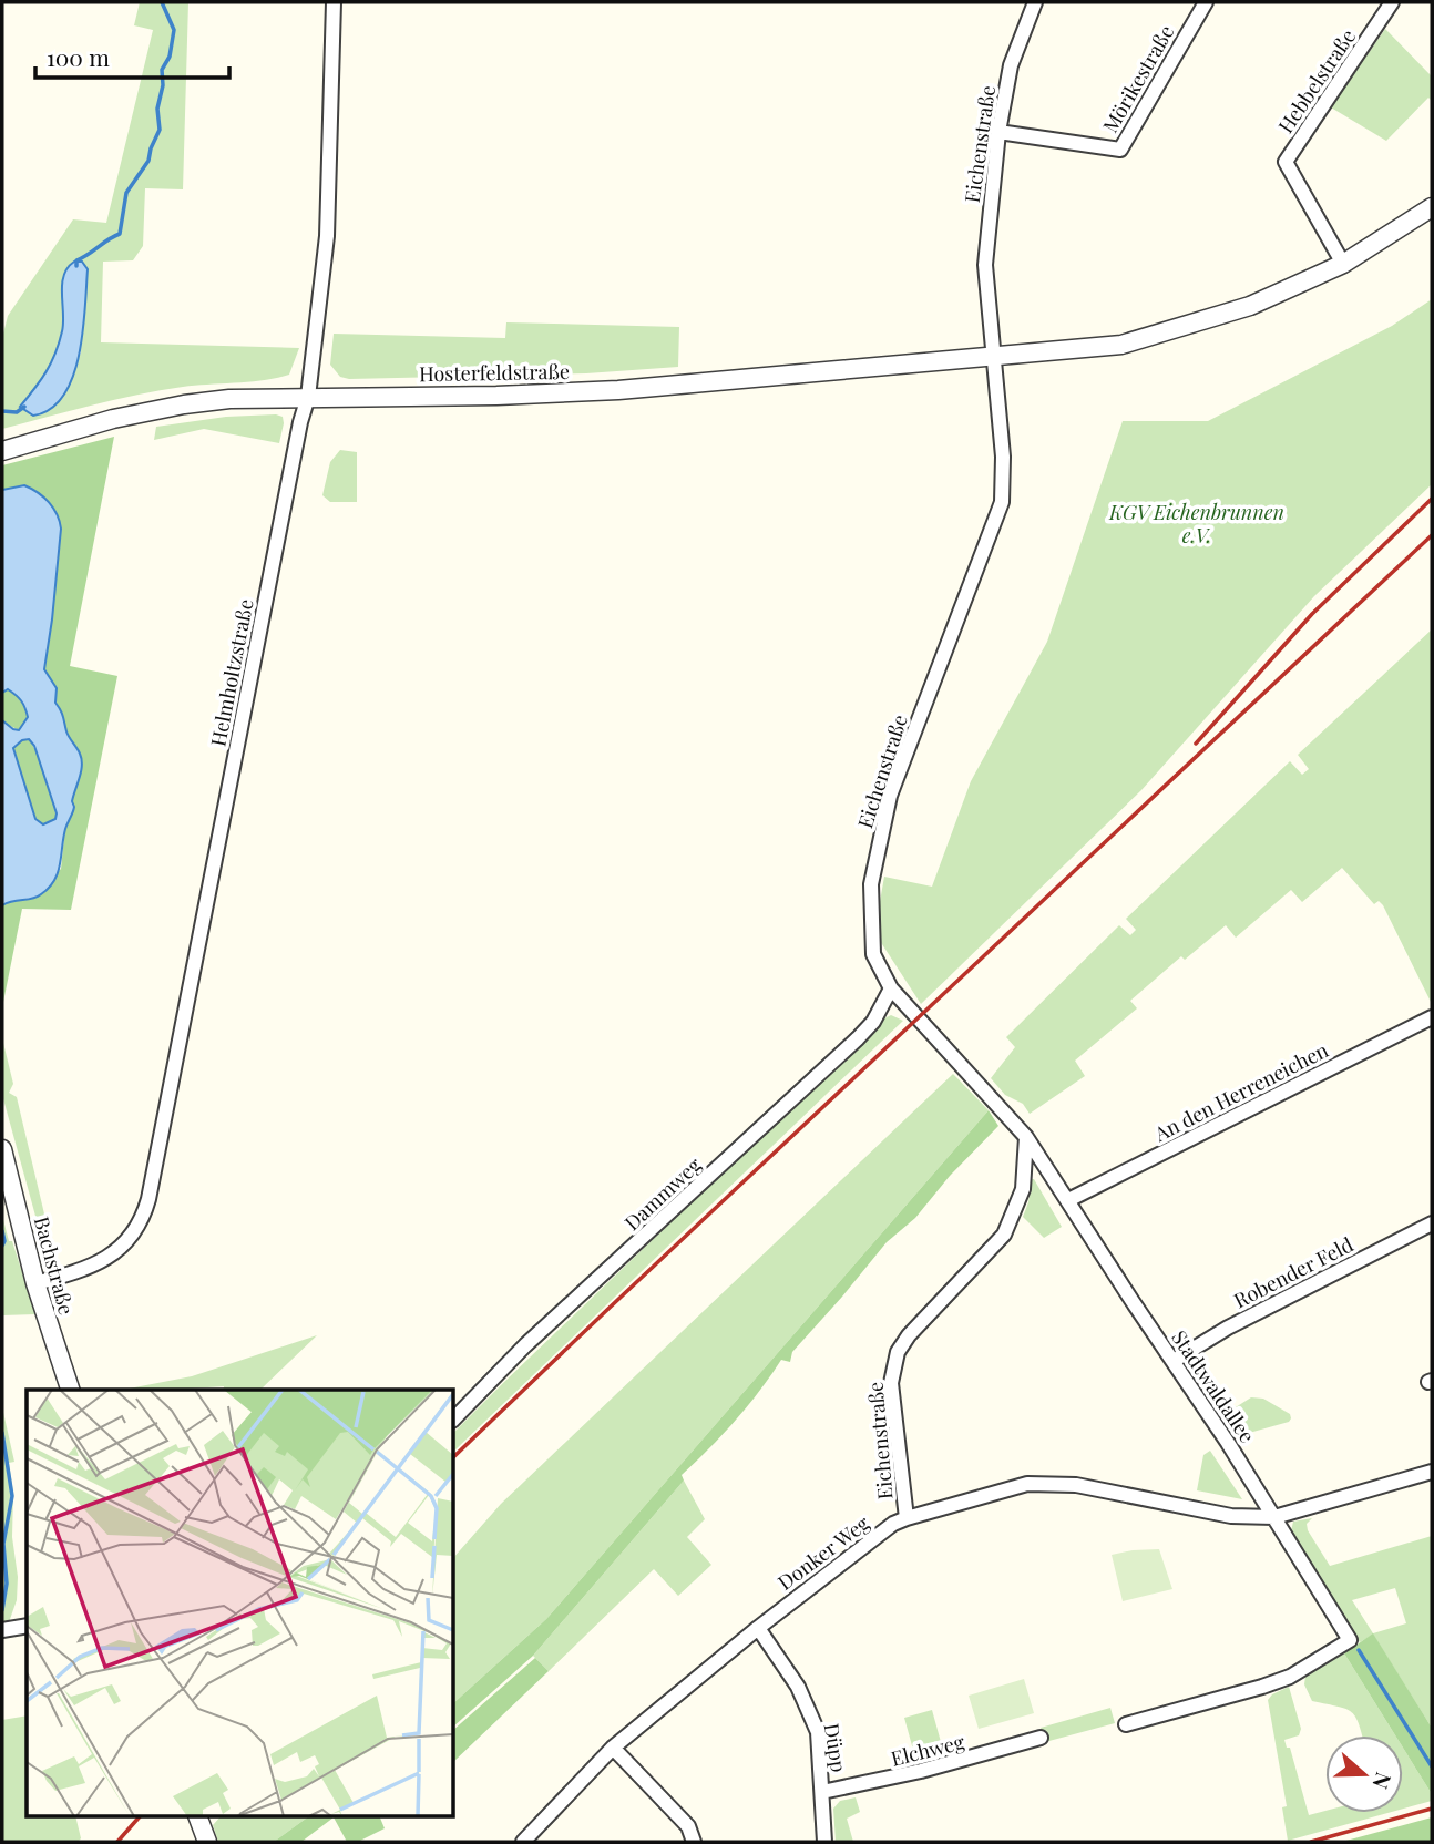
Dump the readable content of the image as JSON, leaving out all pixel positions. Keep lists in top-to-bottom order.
{
  "streets": {
    "street": [
      "Mörikestraße",
      "Hebbelstraße",
      "Eichenstraße",
      "Hosterfeldstraße",
      "Helmholtzstraße",
      "An den Herreneichen",
      "Dammweg",
      "Bachstraße",
      "Robender Feld",
      "Stadtwaldallee",
      "Donker Weg",
      "Düpp",
      "Elchweg"
    ]
  },
  "crossings": [
    ["Mörikestraße", "Eichenstraße"],
    ["Hebbelstraße", "Hosterfeldstraße"],
    ["Eichenstraße", "Hosterfeldstraße"],
    ["Eichenstraße", "Dammweg"],
    ["Eichenstraße", "Stadtwaldallee"],
    ["Eichenstraße", "Donker Weg"],
    ["Hosterfeldstraße", "Helmholtzstraße"],
    ["Helmholtzstraße", "Bachstraße"],
    ["An den Herreneichen", "Stadtwaldallee"],
    ["Robender Feld", "Stadtwaldallee"],
    ["Stadtwaldallee", "Donker Weg"],
    ["Donker Weg", "Düpp"],
    ["Düpp", "Elchweg"]
  ],
  "parks": ["KGV Eichenbrunnen e.V."],
  "scale_bar": "100 m",
  "north": "right"
}
